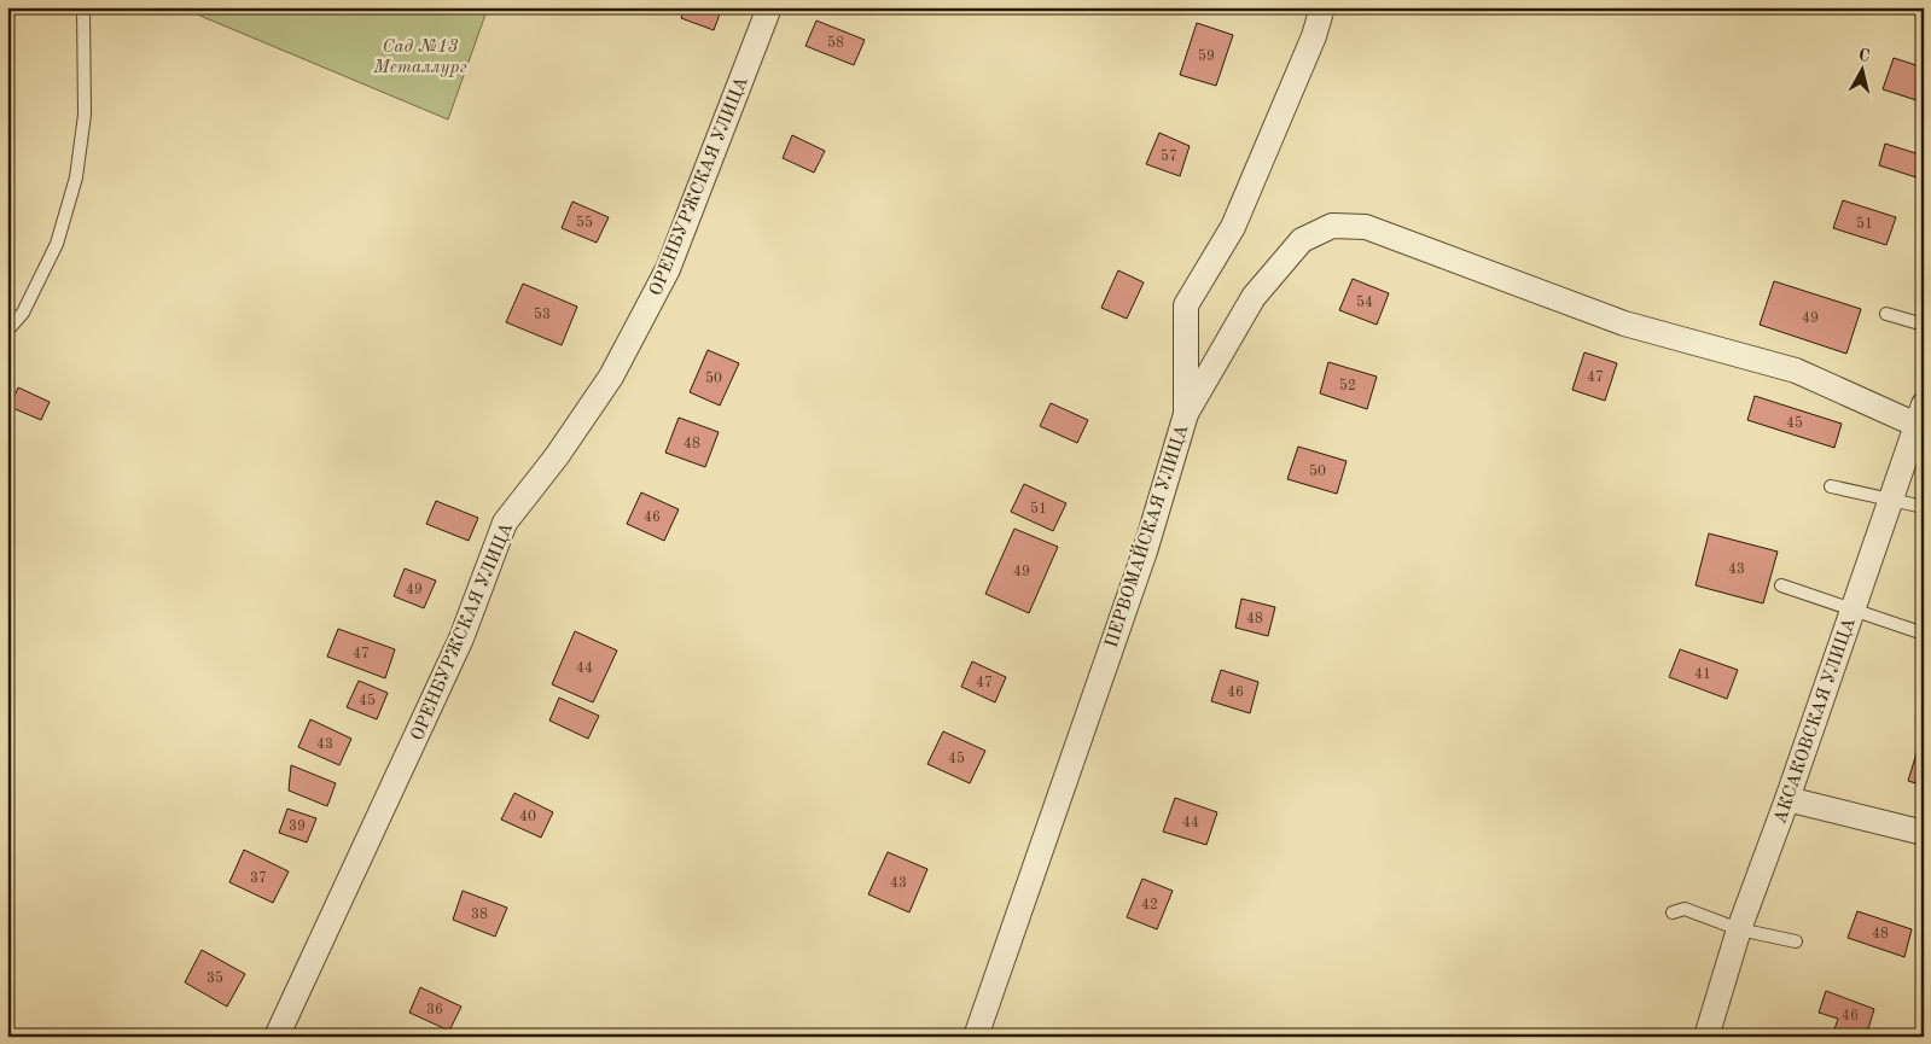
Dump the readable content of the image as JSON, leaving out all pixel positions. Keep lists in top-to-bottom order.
{
  "streets": {
    "street": ["ОРЕНБУРЖСКАЯ УЛИЦА", "ПЕРВОМАЙСКАЯ УЛИЦА", "АКСАКОВСКАЯ УЛИЦА"]
  },
  "parks": ["Сад №13 Металлург"],
  "house_numbers": [
    "58",
    "59",
    "57",
    "55",
    "51",
    "54",
    "53",
    "49",
    "47",
    "50",
    "52",
    "45",
    "48",
    "50",
    "51",
    "46",
    "43",
    "49",
    "49",
    "48",
    "47",
    "44",
    "41",
    "47",
    "46",
    "45",
    "43",
    "45",
    "40",
    "44",
    "39",
    "37",
    "43",
    "42",
    "38",
    "48",
    "35",
    "36",
    "46"
  ],
  "north": "top"
}
